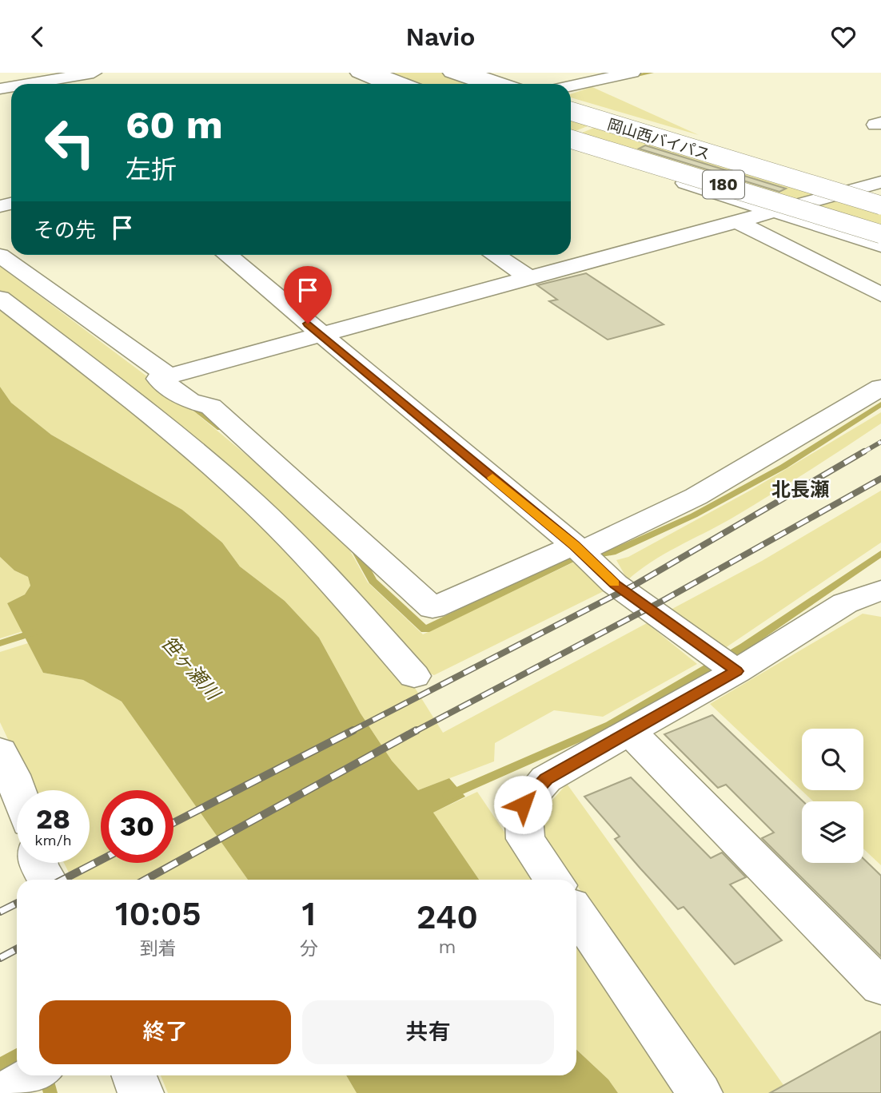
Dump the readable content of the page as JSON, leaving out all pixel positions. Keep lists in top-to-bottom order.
{
  "streets": {
    "main road": ["岡山西バイパス", "180"]
  },
  "districts": ["北長瀬"],
  "water": ["笹ヶ瀬川"],
  "page": {
    "header": "Navio",
    "turn": ["60 m", "左折"],
    "then": "その先",
    "speed": "28 km/h",
    "limit": "30",
    "eta": [
      "10:05",
      "到着",
      "1",
      "分",
      "240",
      "m"
    ],
    "buttons": ["終了", "共有"]
  }
}
